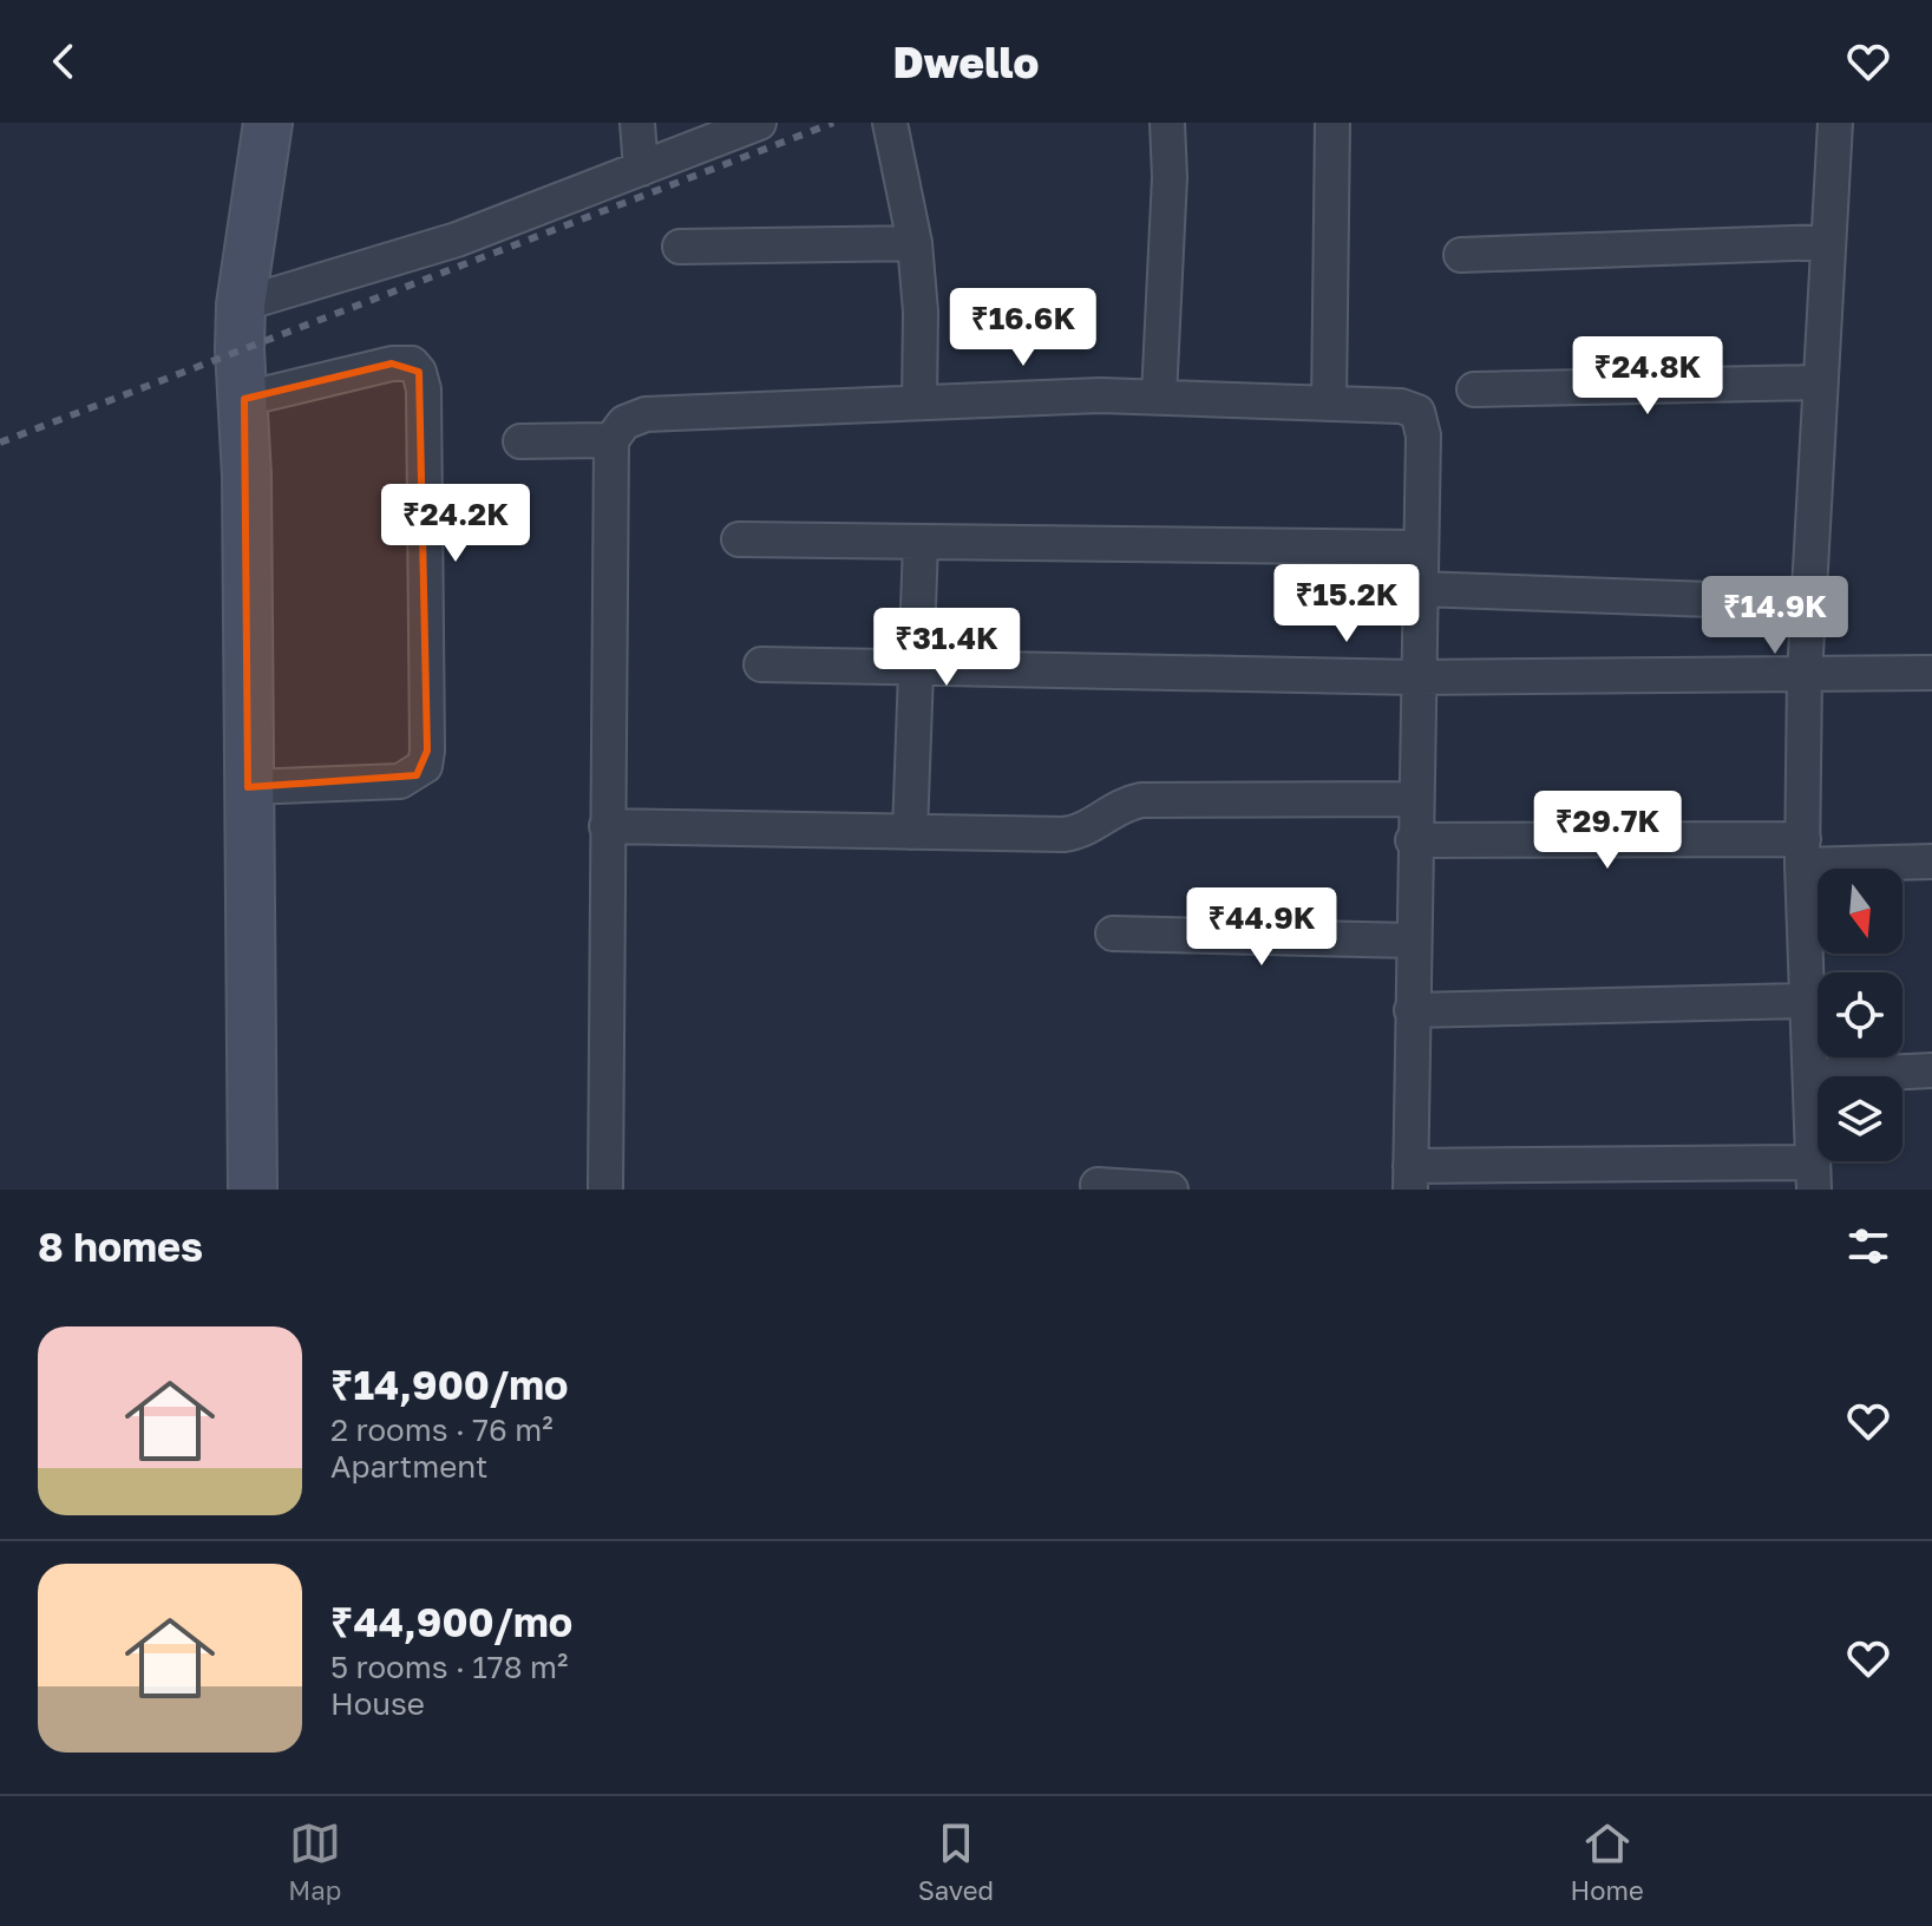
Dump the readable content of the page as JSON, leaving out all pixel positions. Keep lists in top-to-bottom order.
{
  "north": "bottom",
  "page": {
    "header": "Dwello",
    "price": [
      "₹16.6K",
      "₹24.8K",
      "₹24.2K",
      "₹15.2K",
      "₹14.9K",
      "₹31.4K",
      "₹29.7K",
      "₹44.9K"
    ],
    "heading": "8 homes",
    "list": [
      {
        "name": "₹14,900/mo",
        "note": "2 rooms · 76 m² · Apartment"
      },
      {
        "name": "₹44,900/mo",
        "note": "5 rooms · 178 m² · House"
      }
    ],
    "tabs": ["Map", "Saved", "Home"]
  }
}
